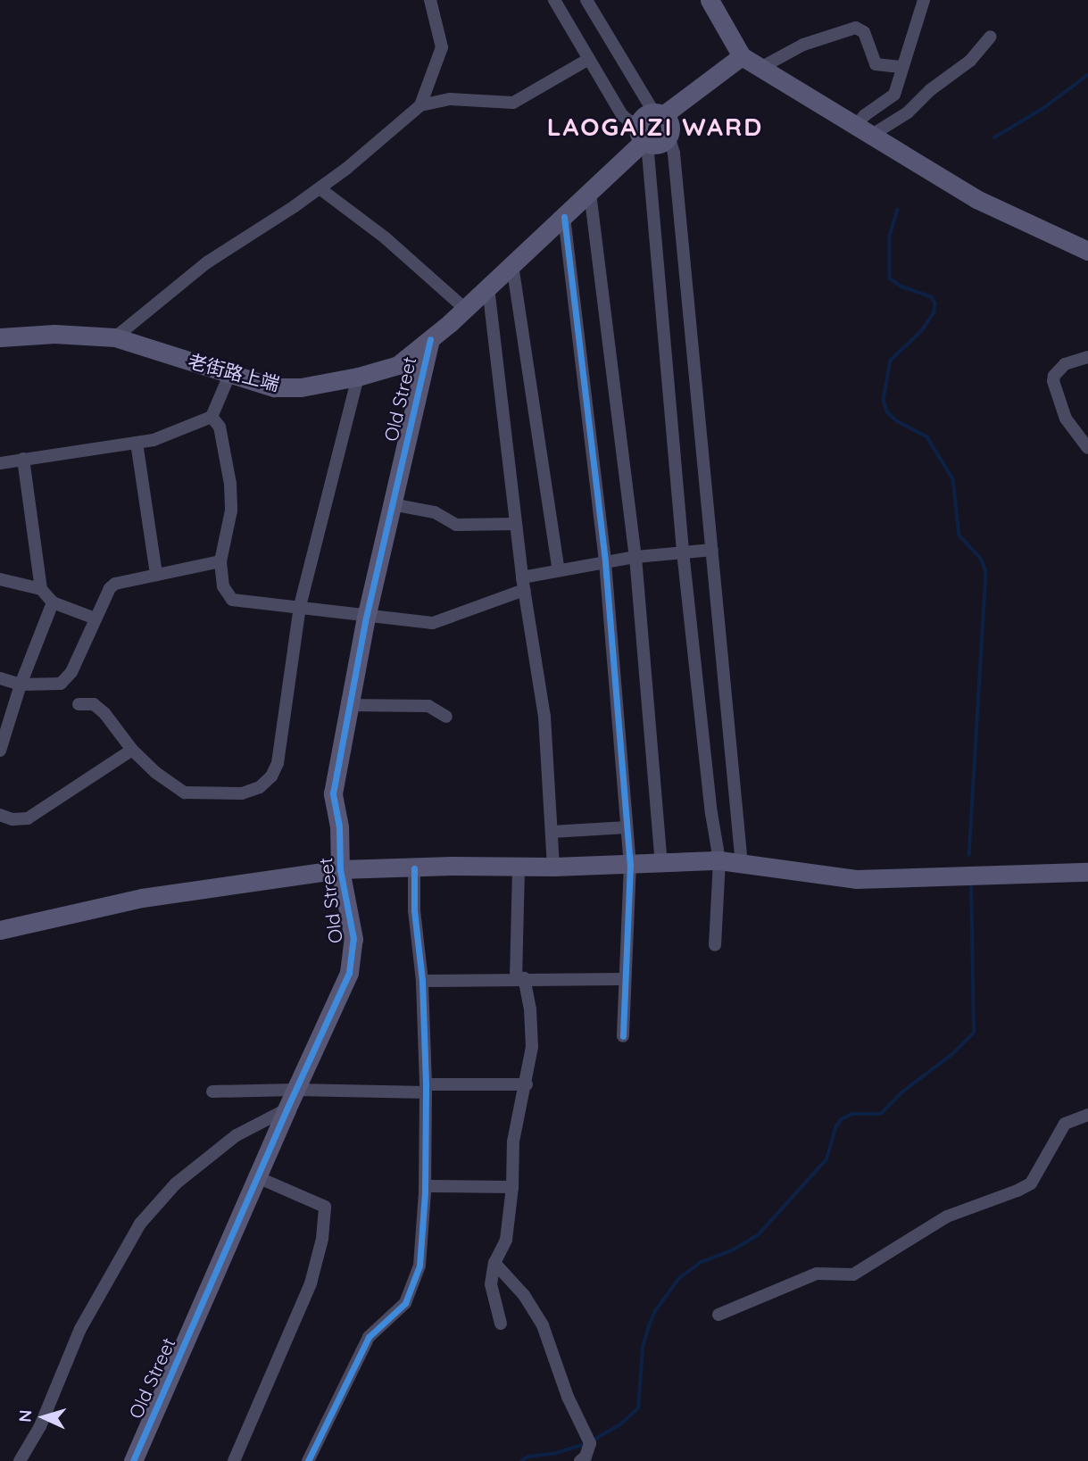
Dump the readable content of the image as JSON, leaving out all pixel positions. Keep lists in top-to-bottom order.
{
  "streets": {
    "main road": ["老街路上端", "Old Street"]
  },
  "crossings": [
    ["老街路上端", "Old Street"]
  ],
  "districts": ["LAOGAIZI WARD"],
  "north": "left"
}
